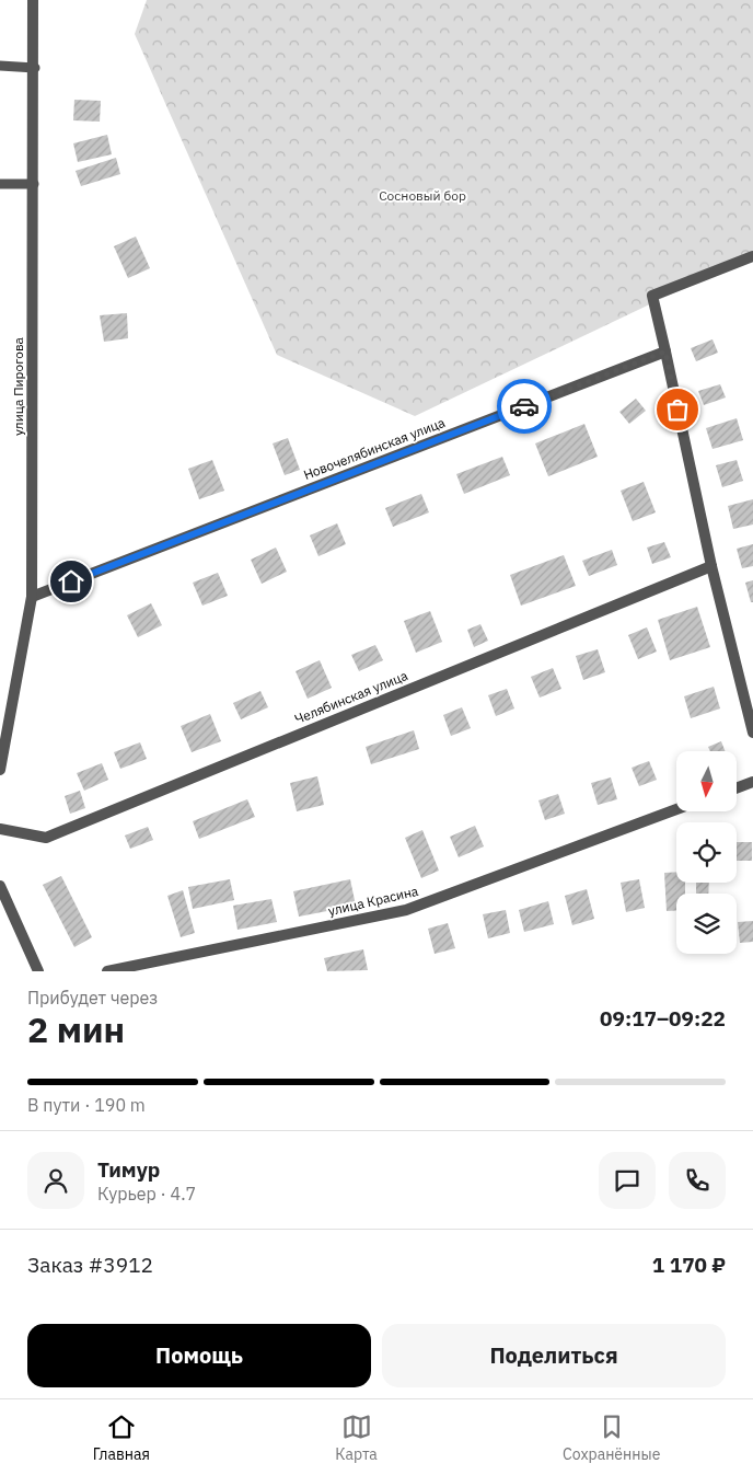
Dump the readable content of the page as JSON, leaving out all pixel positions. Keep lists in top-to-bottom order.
{
  "streets": {
    "street": [
      "улица Пирогова",
      "Новочелябинская улица",
      "Челябинская улица",
      "улица Красина"
    ]
  },
  "crossings": [
    ["улица Пирогова", "Новочелябинская улица"]
  ],
  "parks": ["Сосновый бор"],
  "north": "bottom",
  "page": {
    "heading": ["2 мин", "Прибудет через", "09:17–09:22"],
    "panel": [
      "Тимур",
      "Курьер · 4.7",
      "Заказ #3912",
      "1 170 ₽"
    ],
    "bar": "В пути · 190 m",
    "buttons": ["Помощь", "Поделиться"],
    "tabs": ["Главная", "Карта", "Сохранённые"]
  }
}
